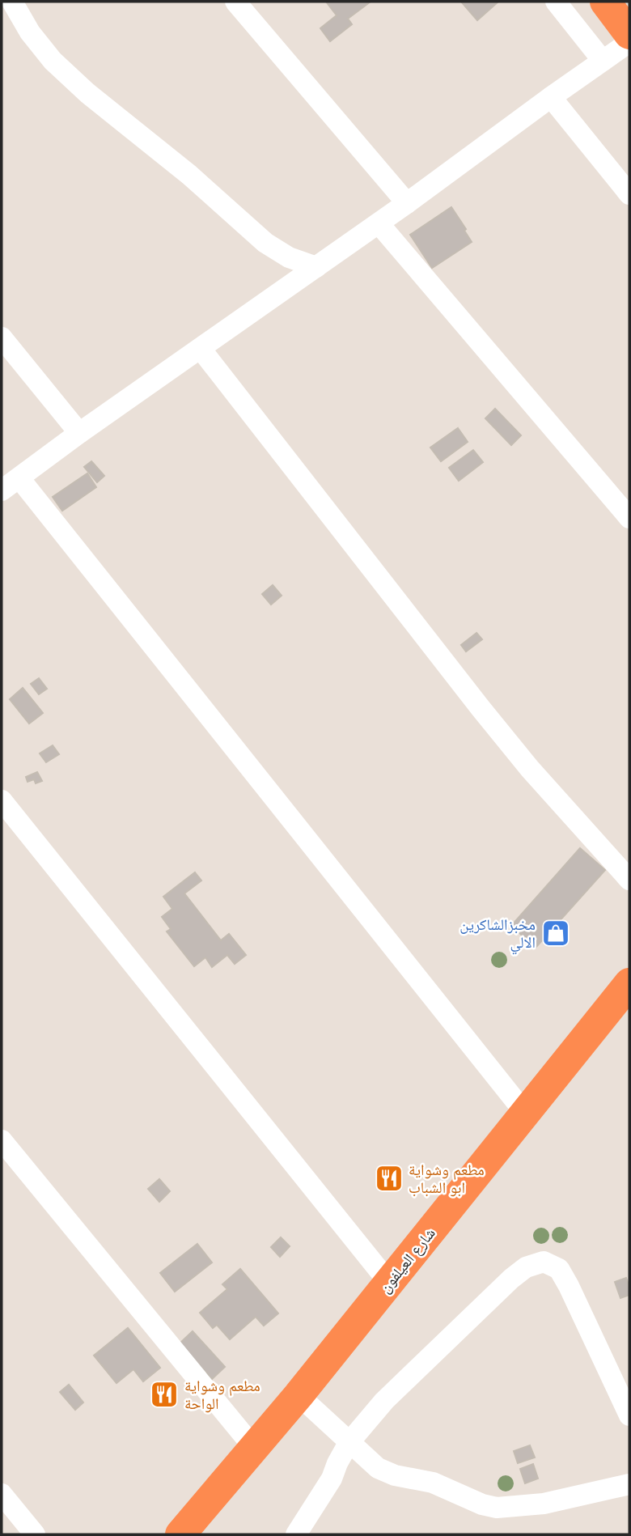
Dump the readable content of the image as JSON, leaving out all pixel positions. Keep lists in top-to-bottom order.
{
  "streets": {
    "highway": ["شارع العيلفون"]
  },
  "places": {
    "shop": ["مخبزالشاكرين الالي"],
    "restaurant": ["مطعم وشواية ابو الشباب", "مطعم وشواية الواحة"]
  }
}
